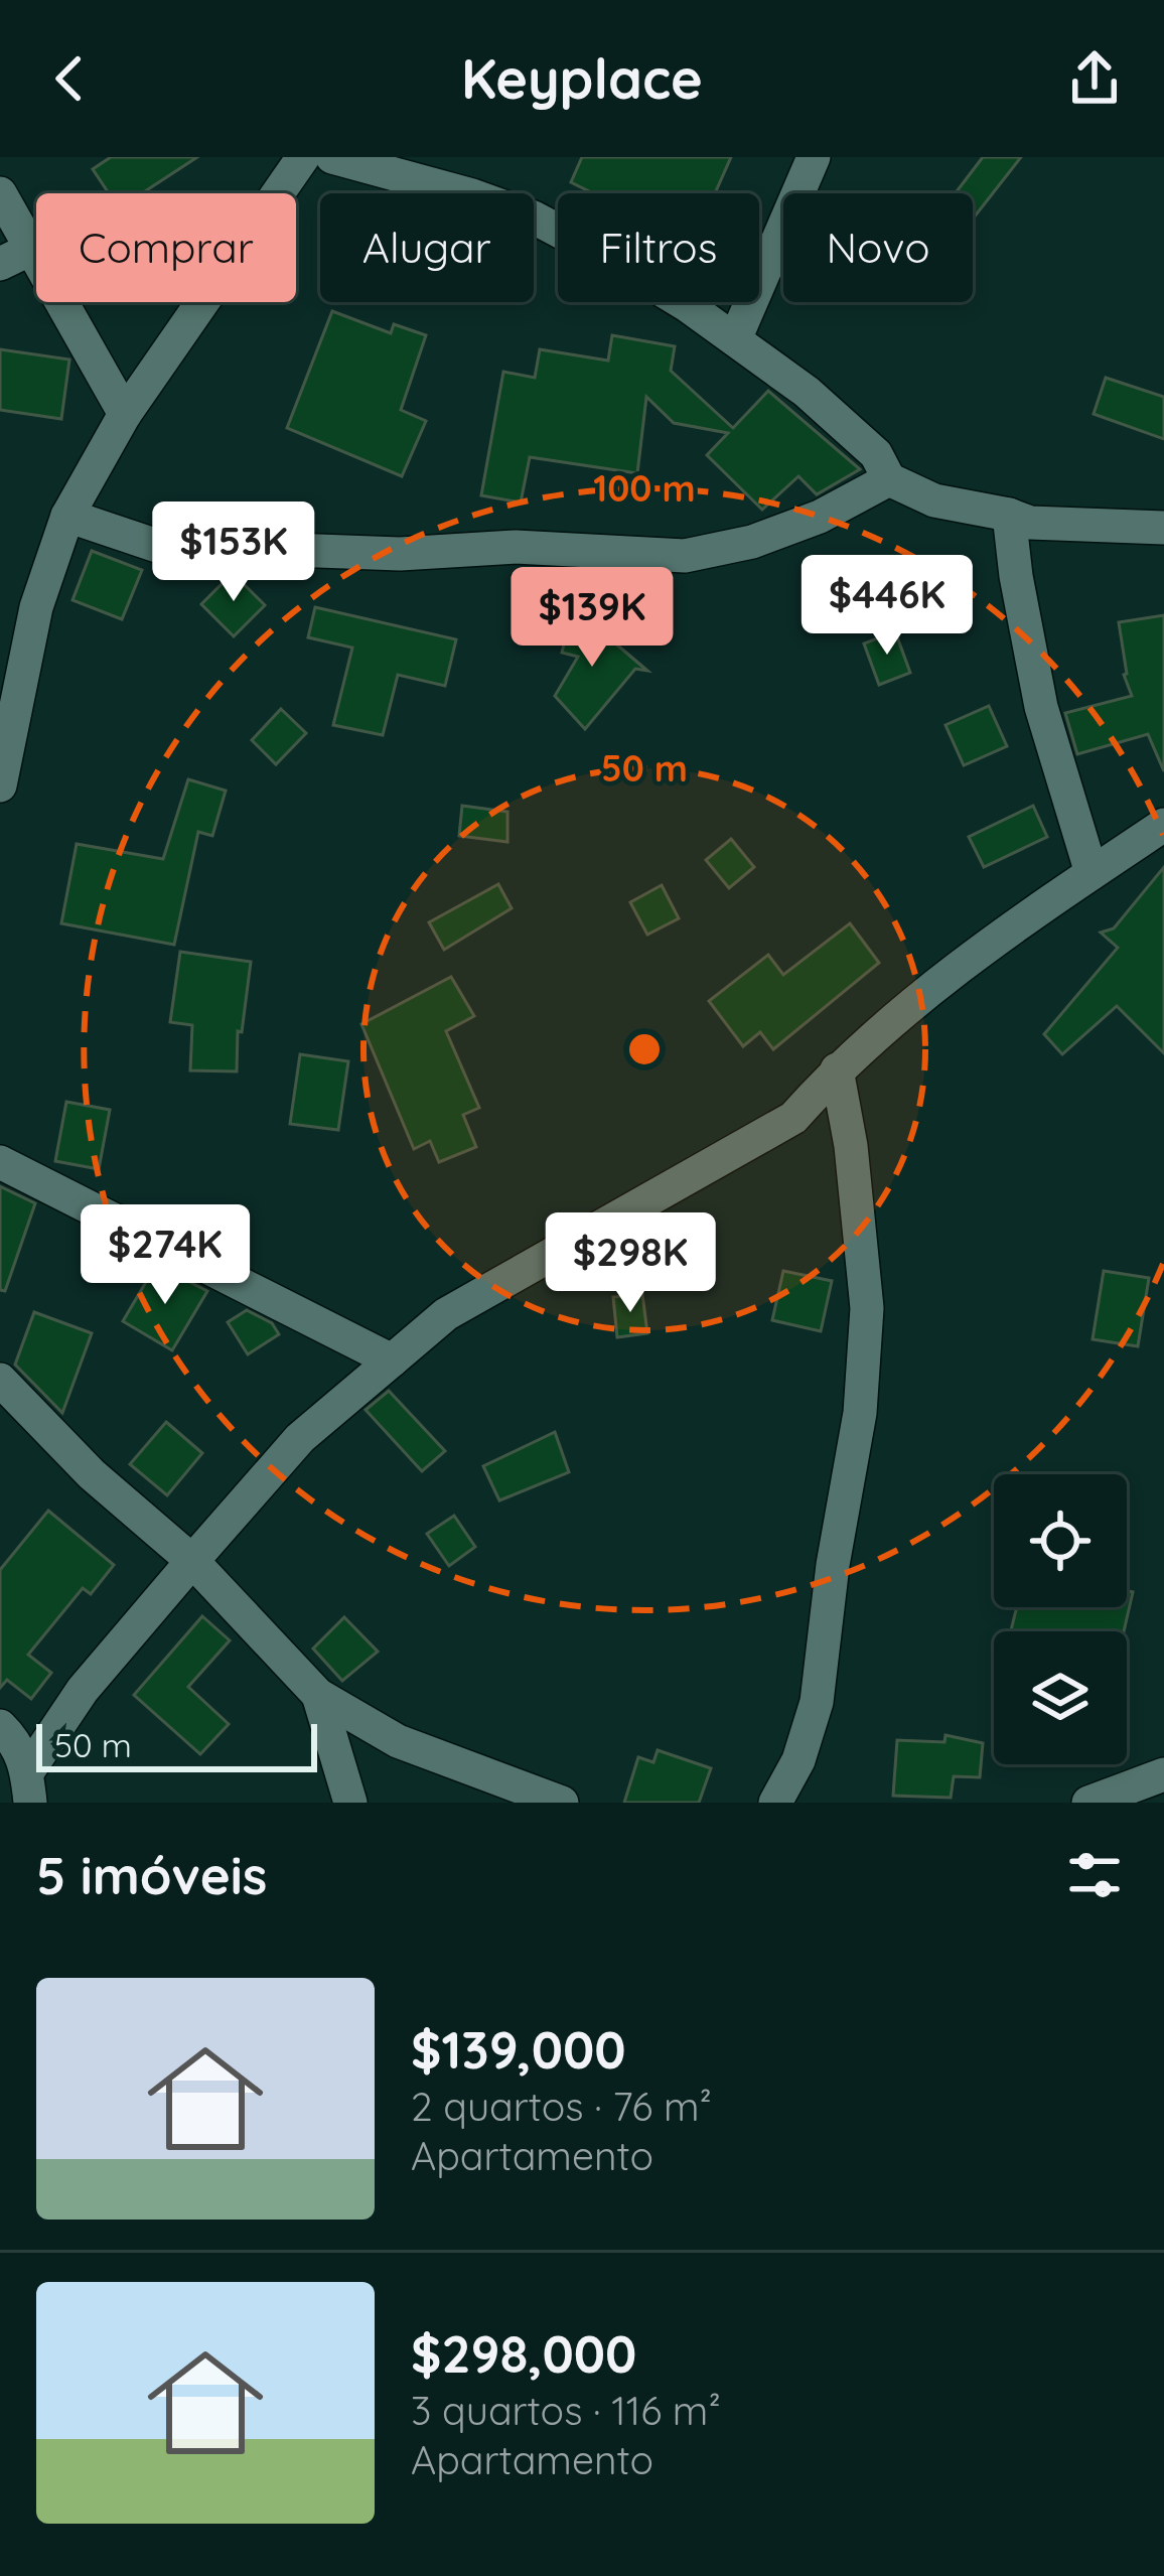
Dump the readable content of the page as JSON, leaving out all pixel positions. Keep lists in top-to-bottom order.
{
  "scale_bar": "50 m",
  "page": {
    "header": "Keyplace",
    "chip": [
      "Comprar",
      "Alugar",
      "Filtros",
      "Novo"
    ],
    "price": [
      "$153K",
      "$446K",
      "$139K",
      "$274K",
      "$298K"
    ],
    "scale": "50 m",
    "heading": "5 imóveis",
    "list": [
      {
        "name": "$139,000",
        "note": "2 quartos · 76 m² · Apartamento"
      },
      {
        "name": "$298,000",
        "note": "3 quartos · 116 m² · Apartamento"
      }
    ]
  },
  "rings": ["100 m", "50 m"]
}
